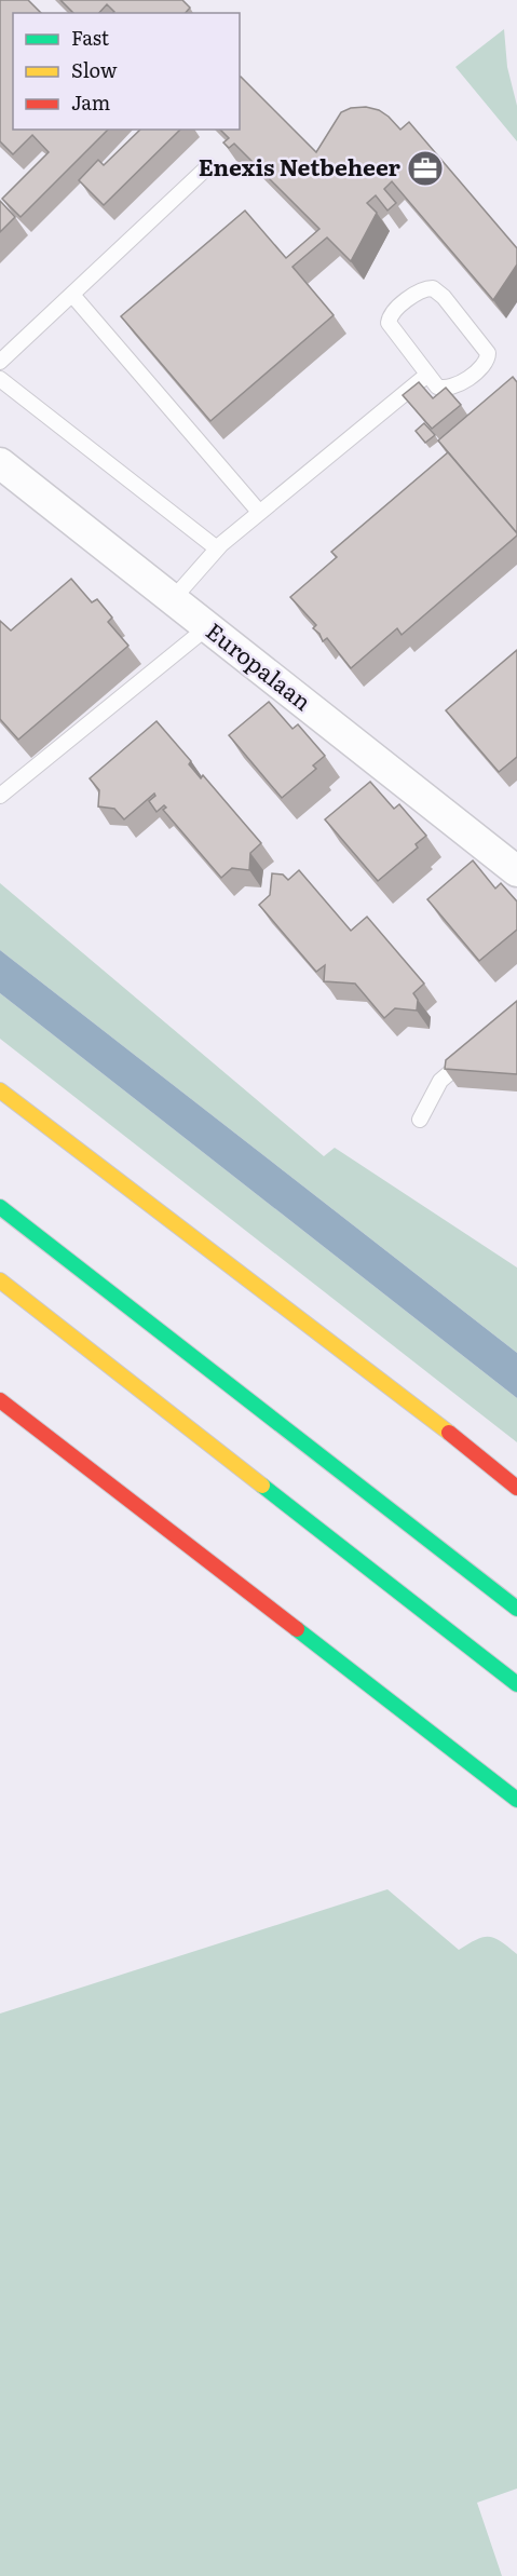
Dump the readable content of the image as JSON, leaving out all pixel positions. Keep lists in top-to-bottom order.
{
  "streets": {
    "street": ["Europalaan"]
  },
  "places": {
    "office": ["Enexis Netbeheer"]
  },
  "legend": ["Fast", "Slow", "Jam"]
}
